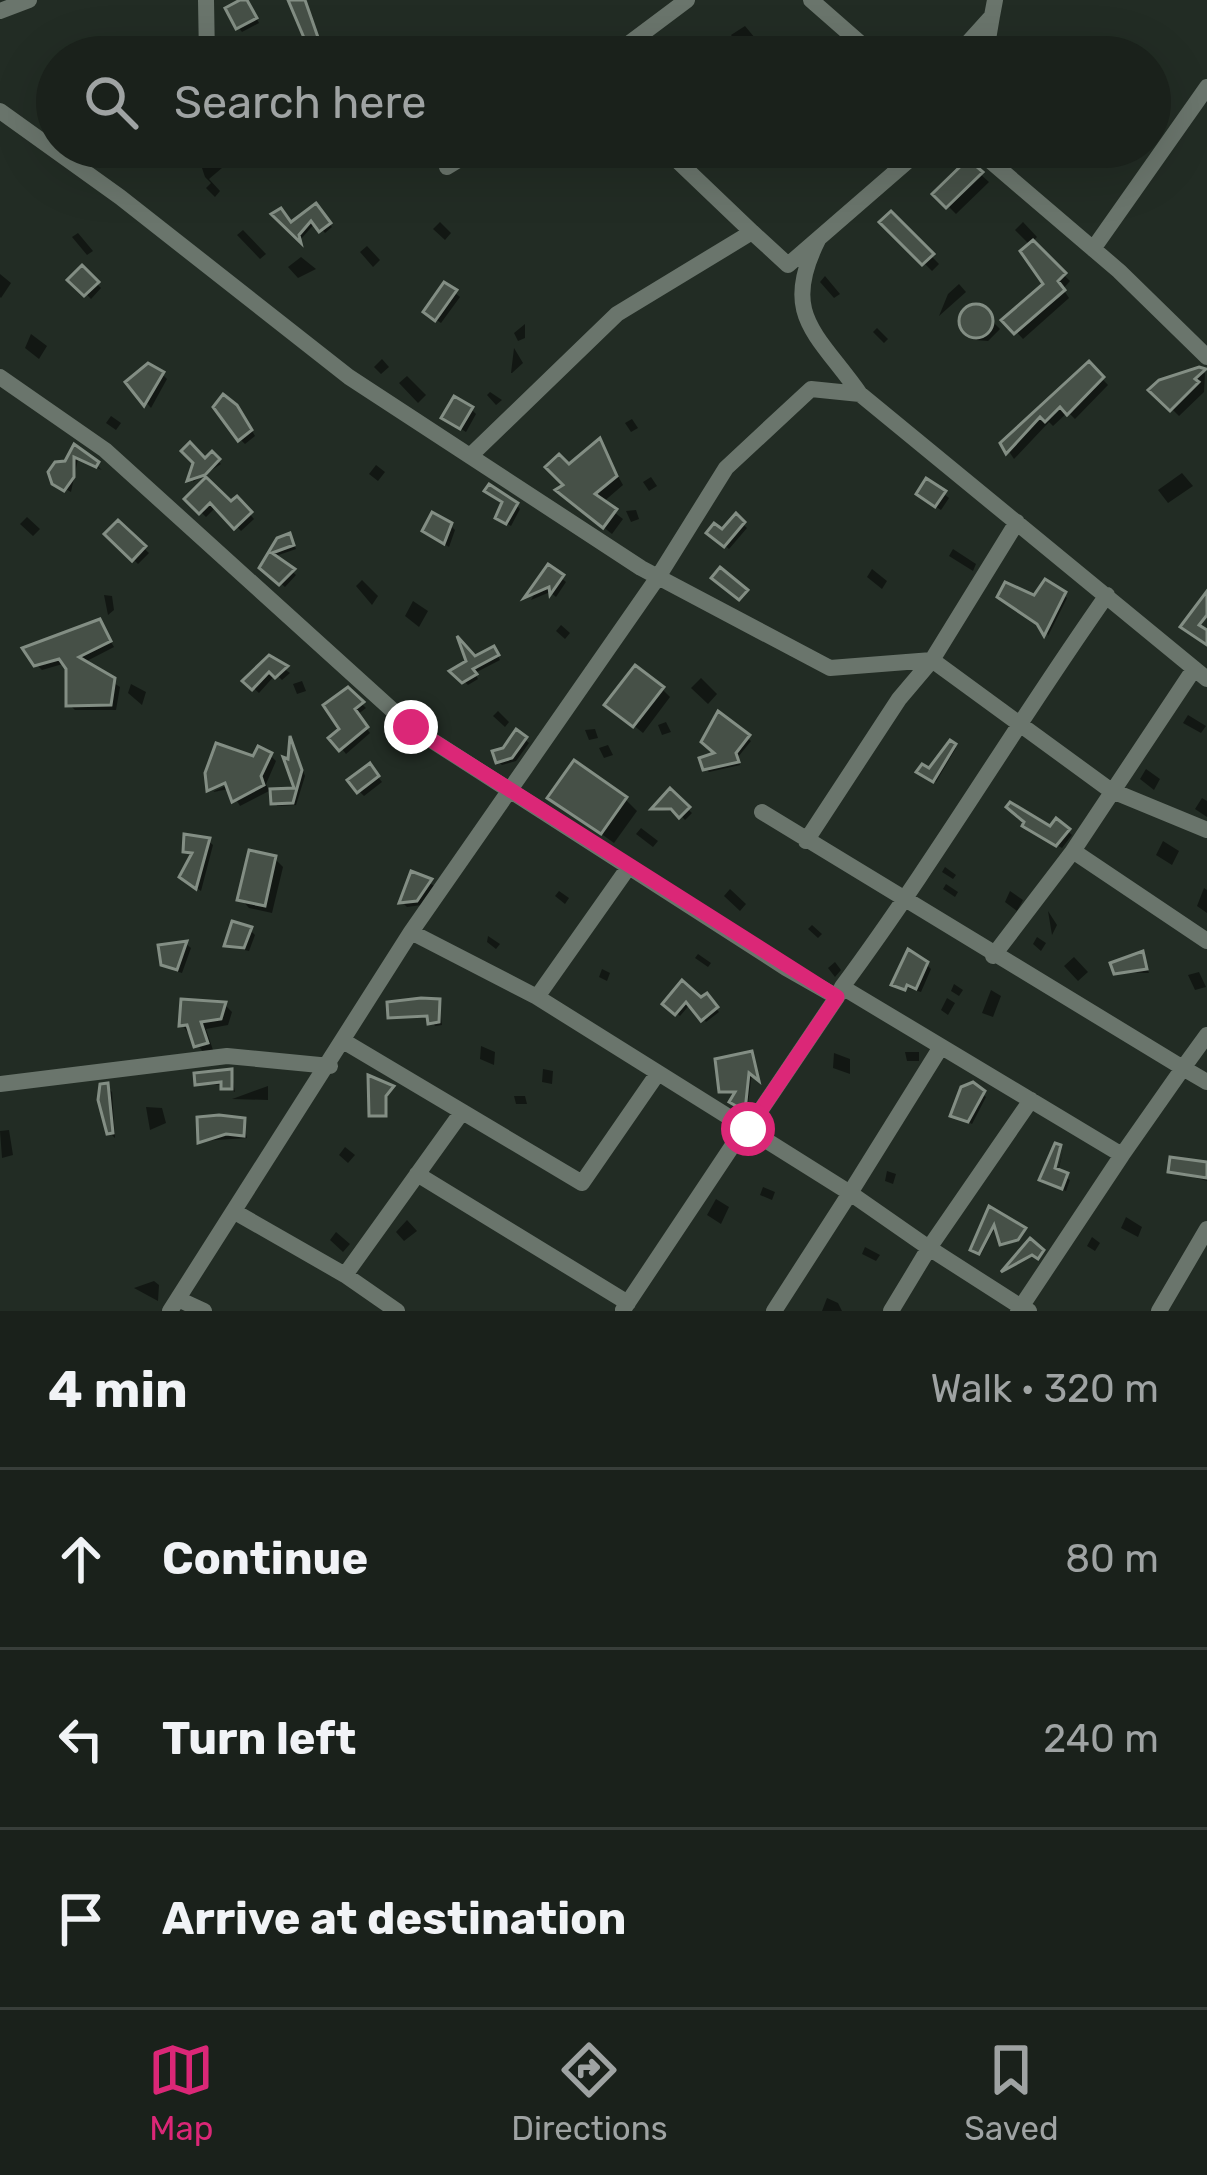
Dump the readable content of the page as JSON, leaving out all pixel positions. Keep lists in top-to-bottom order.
{
  "page": {
    "search": "Search here",
    "heading": ["4 min", "Walk · 320 m"],
    "list": [
      ["Continue", "80 m"],
      ["Turn left", "240 m"],
      "Arrive at destination"
    ],
    "nav": ["Map", "Directions", "Saved"]
  }
}
